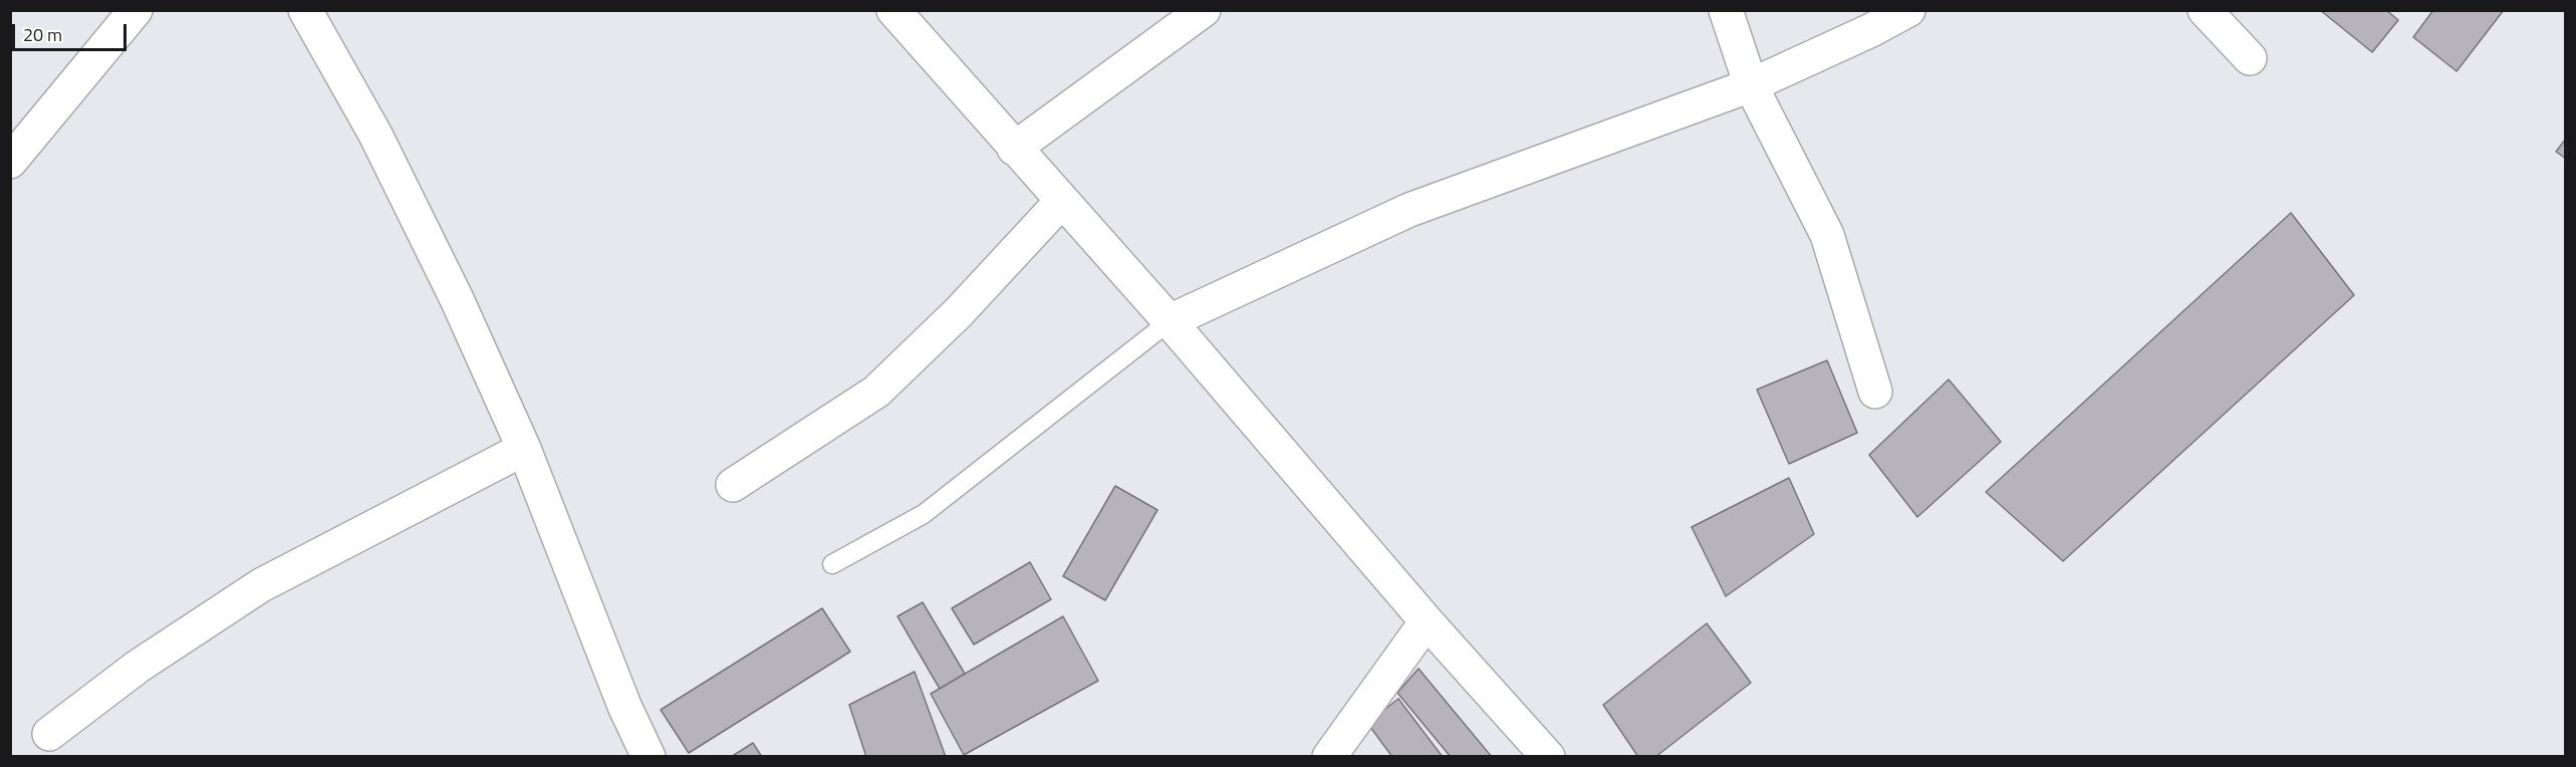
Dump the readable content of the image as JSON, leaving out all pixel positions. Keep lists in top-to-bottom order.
{
  "scale_bar": "20 m"
}
